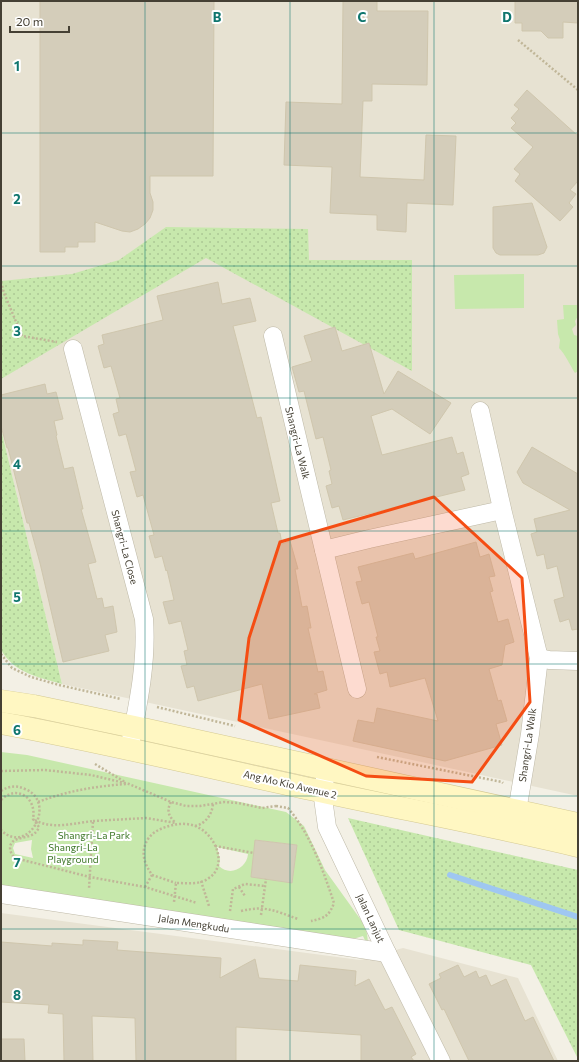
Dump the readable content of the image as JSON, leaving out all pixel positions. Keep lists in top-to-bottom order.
{
  "streets": {
    "main road": ["Ang Mo Kio Avenue 2"],
    "street": [
      "Shangri-La Walk",
      "Shangri-La Close",
      "Jalan Lanjut",
      "Jalan Mengkudu"
    ]
  },
  "crossings": [
    ["Shangri-La Walk", "Ang Mo Kio Avenue 2"],
    ["Shangri-La Close", "Ang Mo Kio Avenue 2"],
    ["Ang Mo Kio Avenue 2", "Jalan Lanjut"],
    ["Jalan Lanjut", "Jalan Mengkudu"]
  ],
  "parks": ["Shangri-La Park", "Shangri-La Playground"],
  "scale_bar": "20 m",
  "grid": {
    "columns": ["B", "C", "D"],
    "rows": [
      "1",
      "2",
      "3",
      "4",
      "5",
      "6",
      "7",
      "8"
    ]
  }
}
